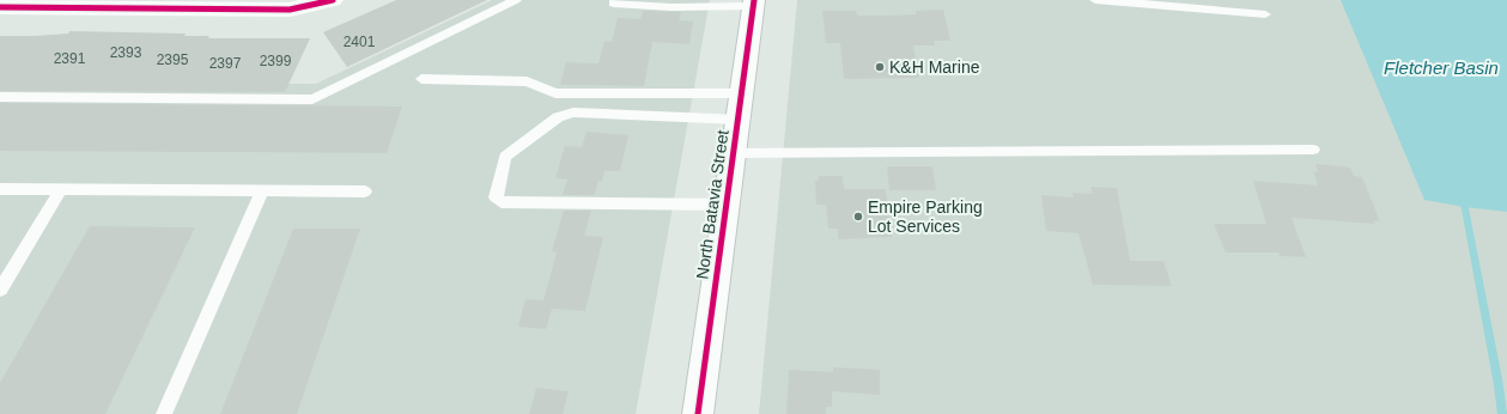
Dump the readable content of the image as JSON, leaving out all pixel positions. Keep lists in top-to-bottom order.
{
  "streets": {
    "main road": ["North Batavia Street"]
  },
  "water": ["Fletcher Basin"],
  "places": ["K&H Marine", "Empire Parking Lot Services"],
  "house_numbers": [
    "2401",
    "2393",
    "2391",
    "2395",
    "2399",
    "2397"
  ]
}
